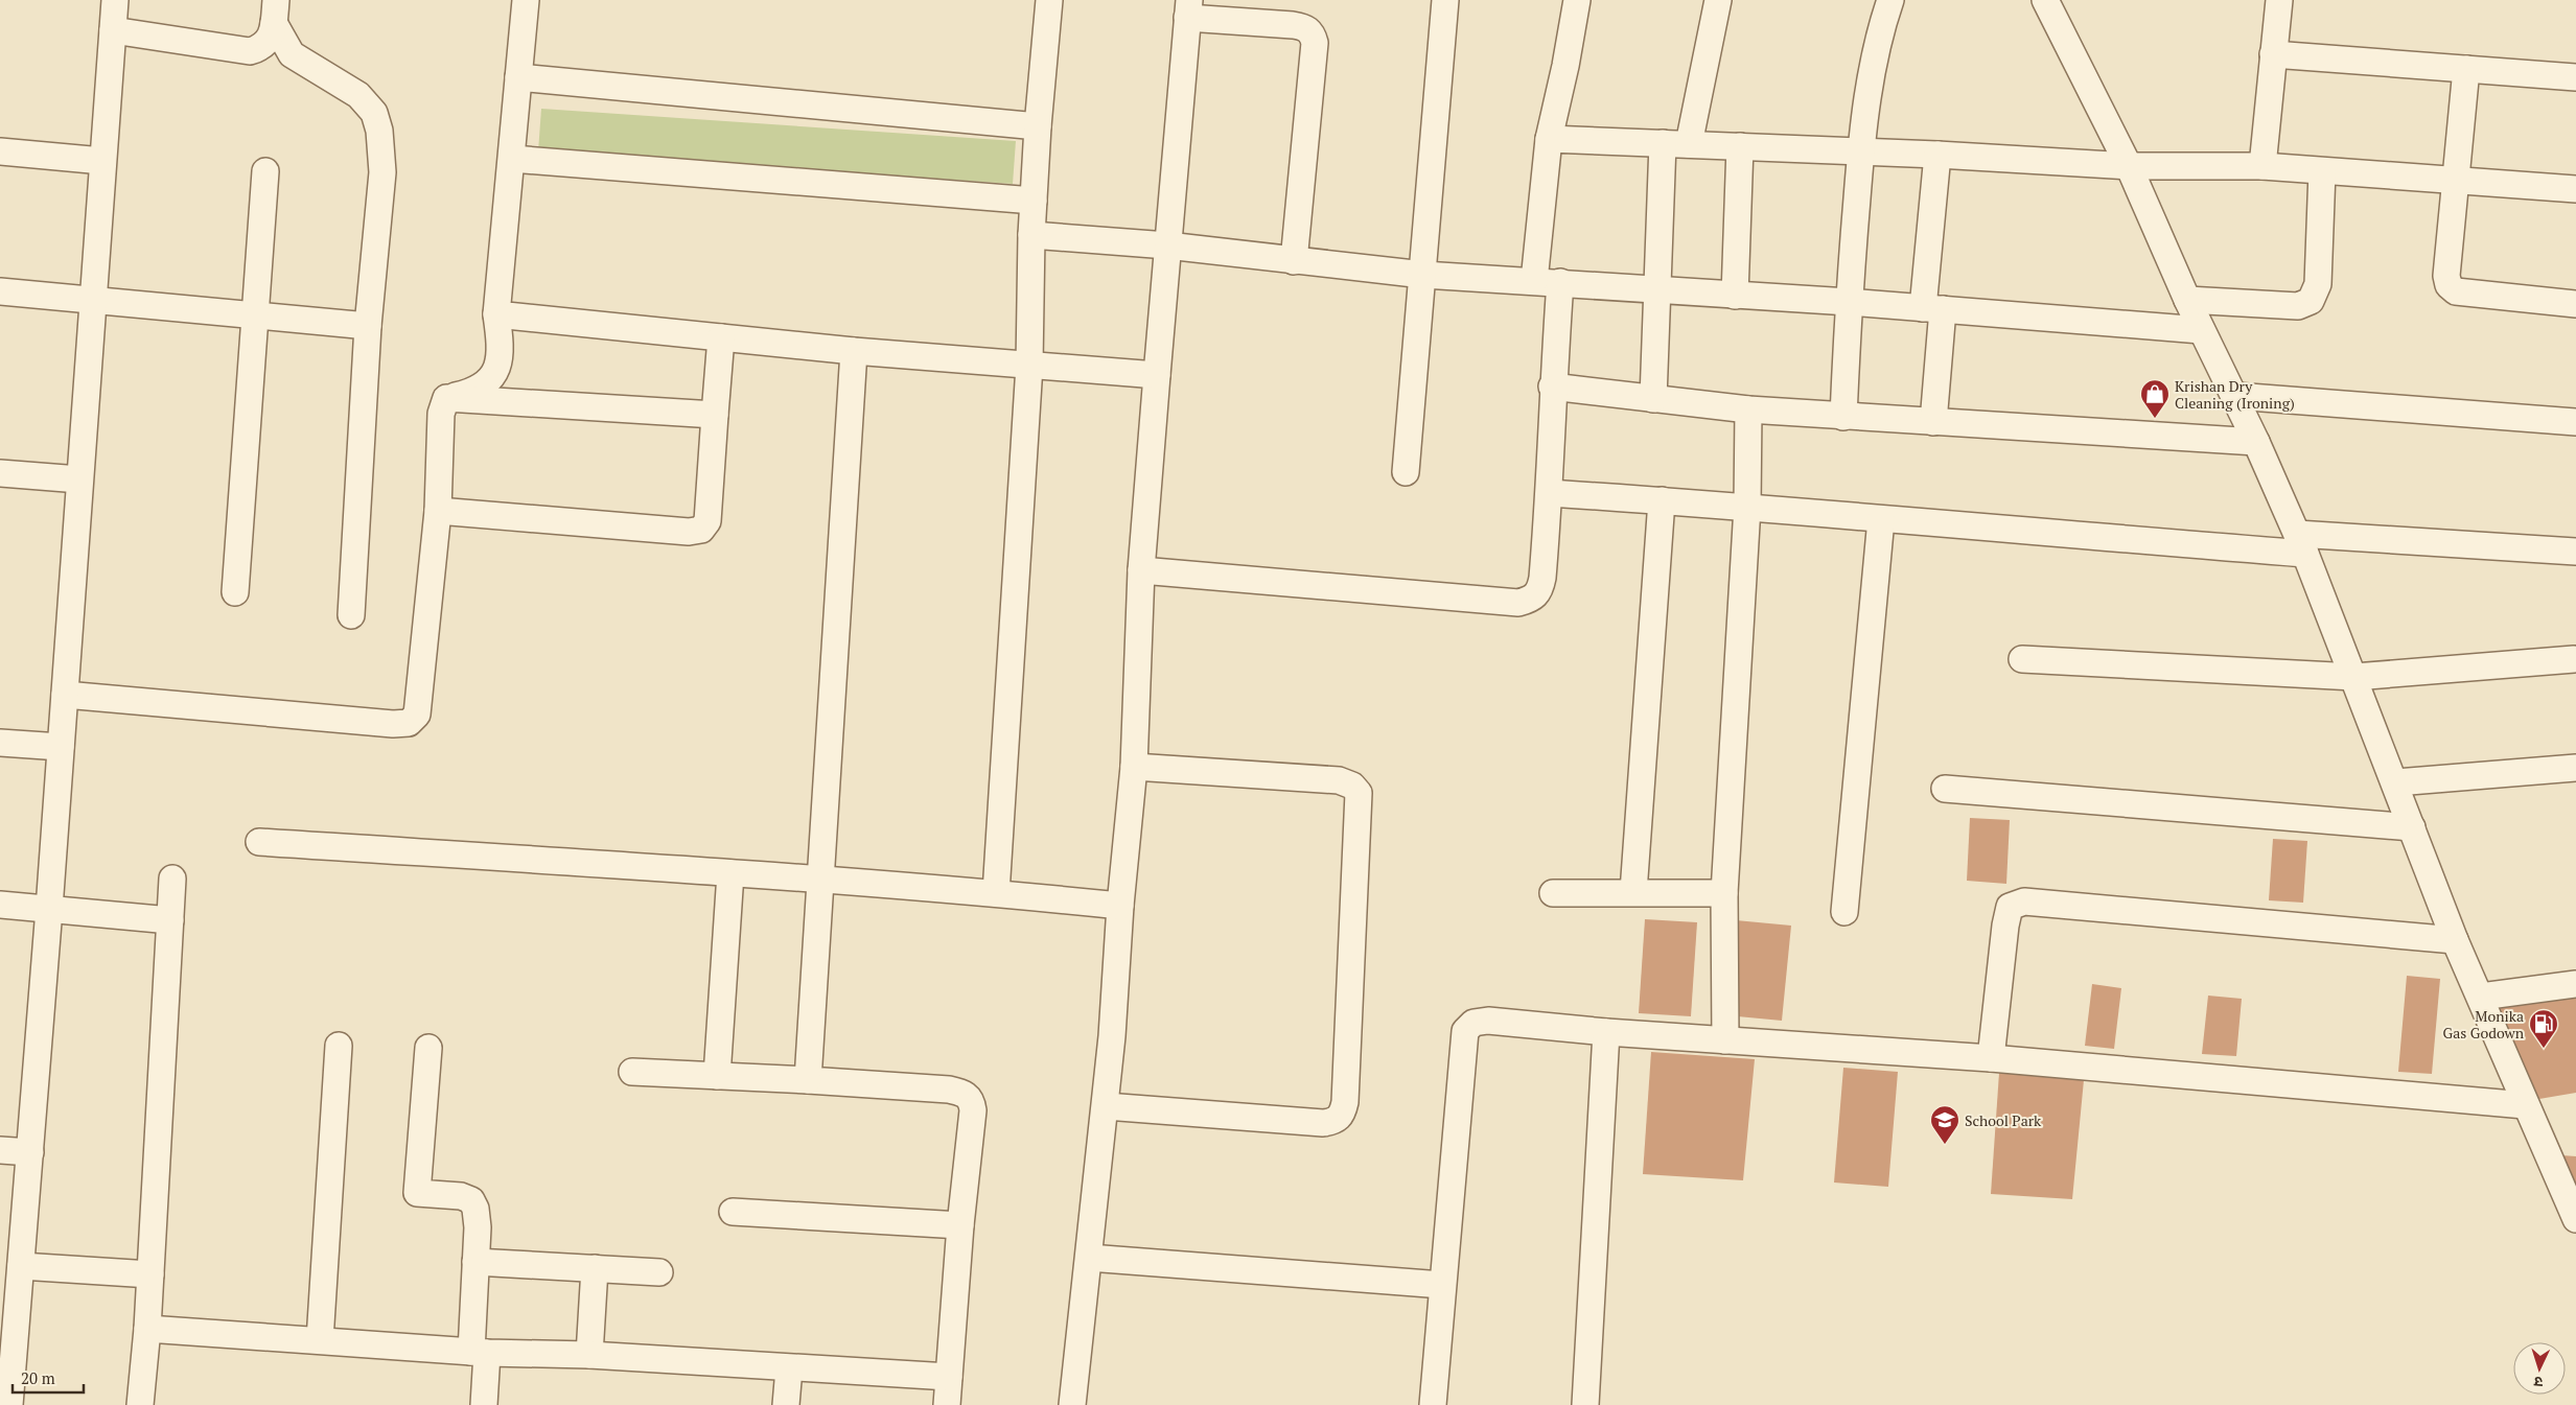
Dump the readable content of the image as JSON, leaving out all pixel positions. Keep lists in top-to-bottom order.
{
  "places": {
    "shop": ["Krishan Dry Cleaning (Ironing)"],
    "fuel station": ["Monika Gas Godown"],
    "school or university": ["School Park"]
  },
  "scale_bar": "20 m",
  "north": "bottom"
}
